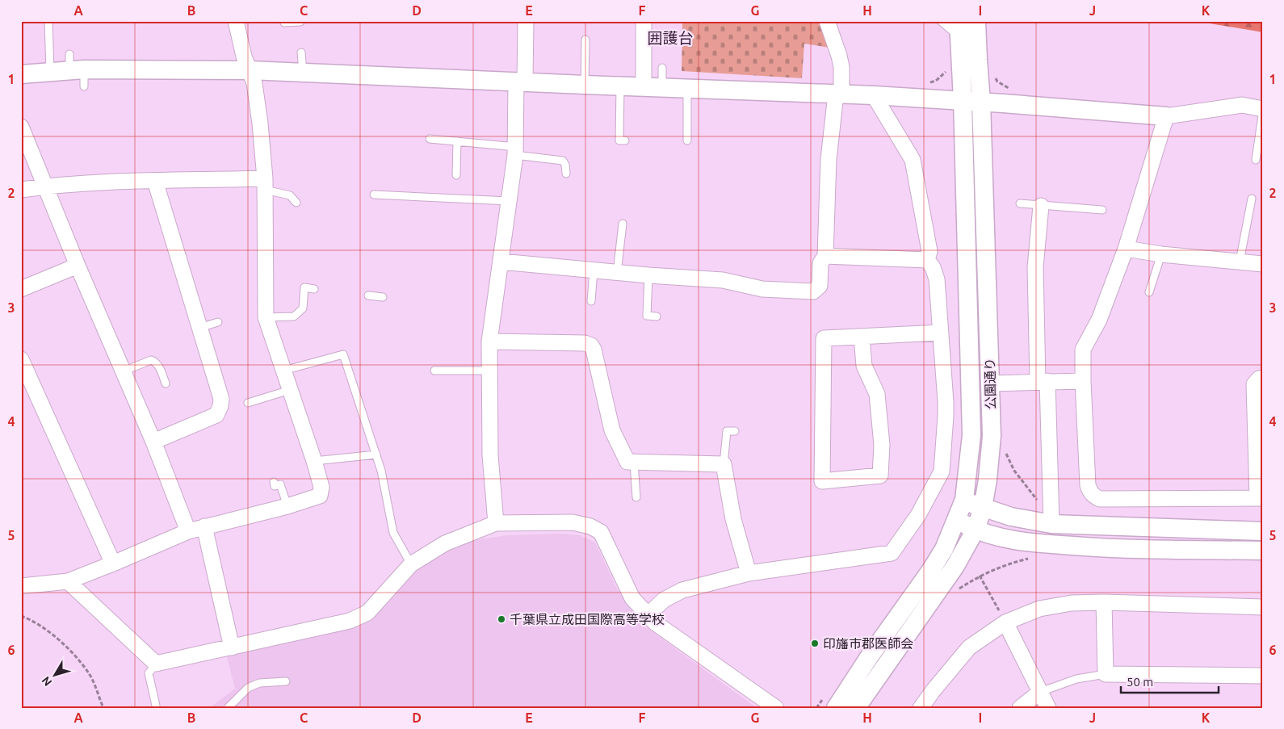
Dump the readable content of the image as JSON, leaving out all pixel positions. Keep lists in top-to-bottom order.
{
  "streets": {
    "street": ["公園通り"]
  },
  "districts": ["囲護台"],
  "places": ["千葉県立成田国際高等学校", "印旛市郡医師会"],
  "scale_bar": "50 m",
  "north": "bottom left",
  "grid": {
    "columns": [
      "A",
      "B",
      "C",
      "D",
      "E",
      "F",
      "G",
      "H",
      "I",
      "J",
      "K"
    ],
    "rows": [
      "1",
      "2",
      "3",
      "4",
      "5",
      "6"
    ]
  }
}
